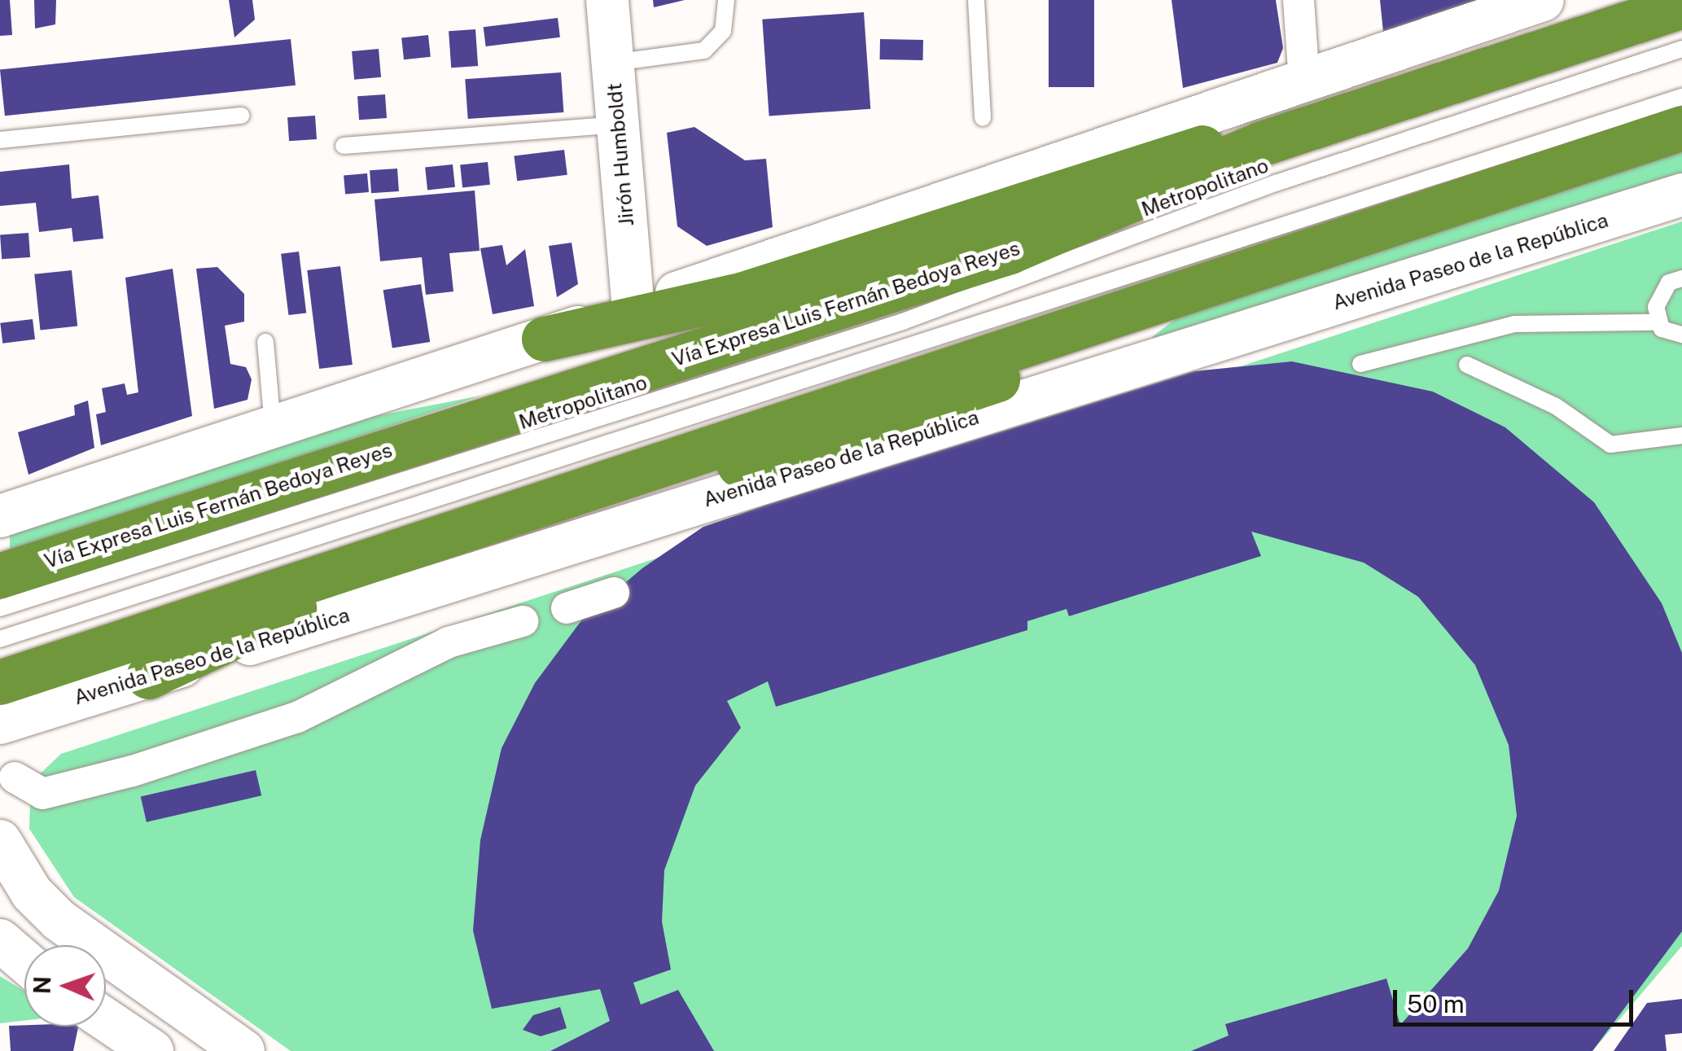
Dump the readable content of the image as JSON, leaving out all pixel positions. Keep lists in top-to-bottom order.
{
  "streets": {
    "highway": ["Vía Expresa Luis Fernán Bedoya Reyes"],
    "main road": ["Jirón Humboldt", "Avenida Paseo de la República"],
    "lane": ["Metropolitano"]
  },
  "scale_bar": "50 m",
  "north": "left"
}
